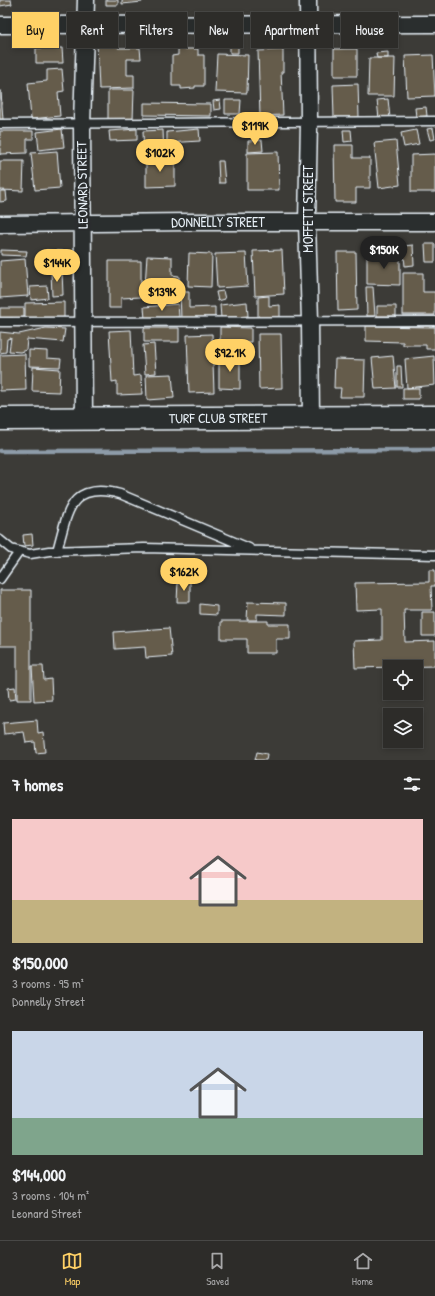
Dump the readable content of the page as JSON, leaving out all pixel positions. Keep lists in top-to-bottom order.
{
  "streets": {
    "main road": ["TURF CLUB STREET"],
    "street": ["LEONARD STREET", "MOFFETT STREET", "DONNELLY STREET"]
  },
  "crossings": [
    ["LEONARD STREET", "DONNELLY STREET"],
    ["LEONARD STREET", "TURF CLUB STREET"],
    ["MOFFETT STREET", "DONNELLY STREET"],
    ["MOFFETT STREET", "TURF CLUB STREET"]
  ],
  "page": {
    "chip": [
      "Buy",
      "Rent",
      "Filters",
      "New",
      "Apartment",
      "House"
    ],
    "price": [
      "$119K",
      "$102K",
      "$150K",
      "$144K",
      "$139K",
      "$92.1K",
      "$162K"
    ],
    "heading": "7 homes",
    "list": [
      {
        "name": "$150,000",
        "note": "3 rooms · 95 m² · Donnelly Street"
      },
      {
        "name": "$144,000",
        "note": "3 rooms · 104 m² · Leonard Street"
      }
    ],
    "tabs": ["Map", "Saved", "Home"]
  }
}
